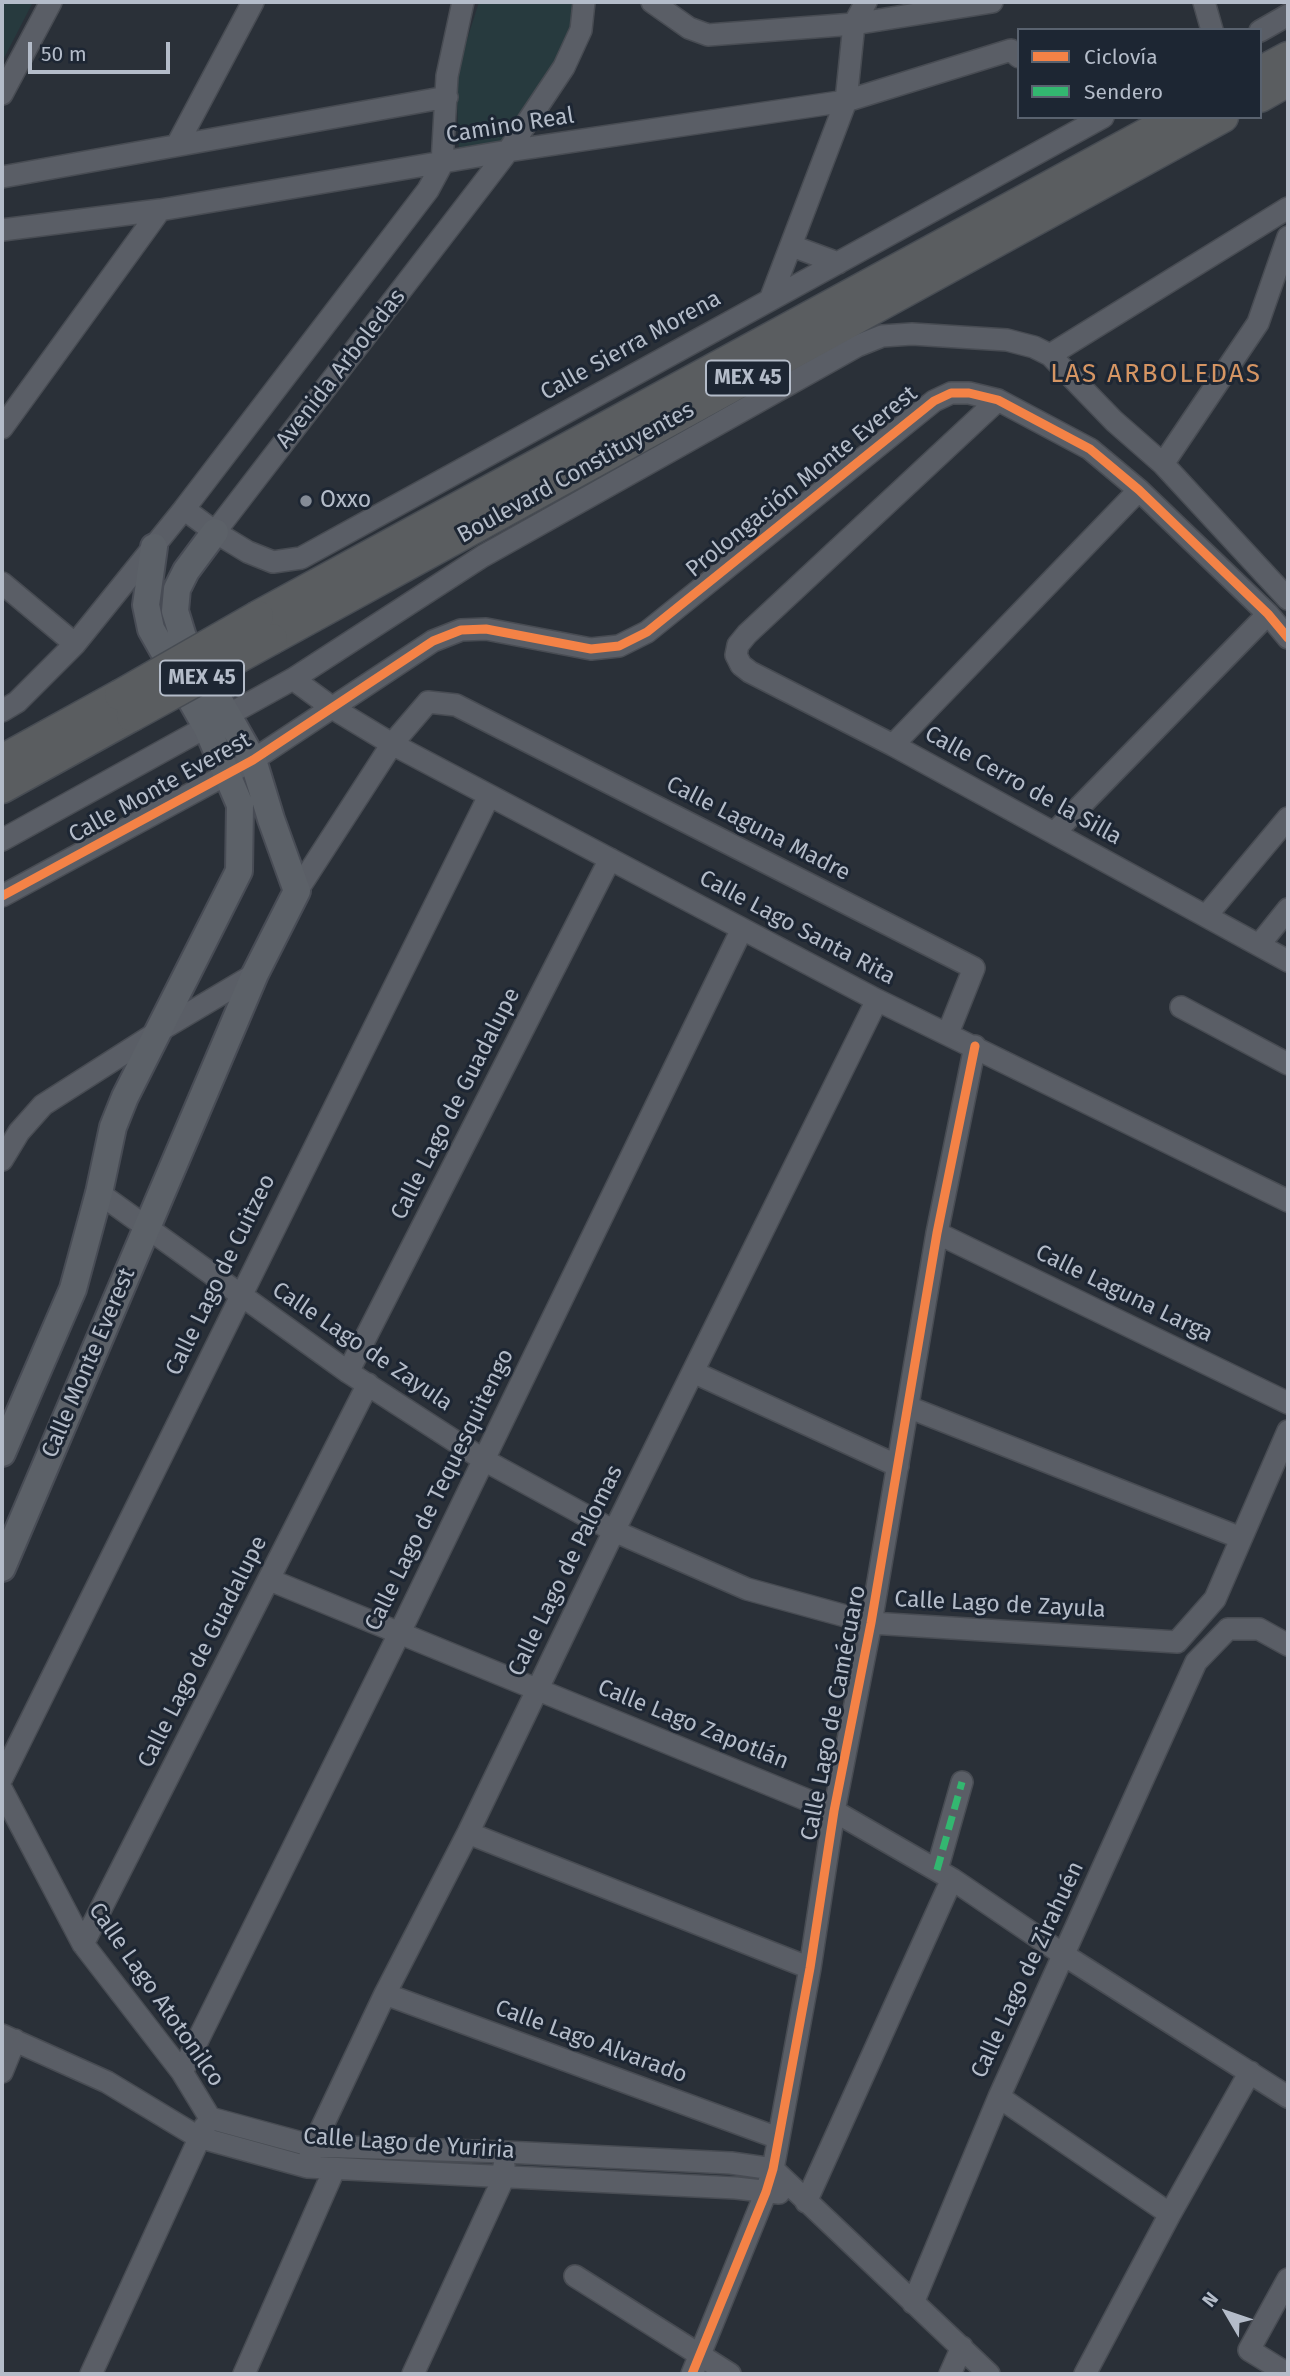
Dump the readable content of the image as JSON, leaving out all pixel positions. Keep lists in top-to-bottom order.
{
  "streets": {
    "highway": ["MEX 45", "Boulevard Constituyentes"],
    "main road": ["Avenida Arboledas", "Calle Monte Everest"],
    "street": [
      "Camino Real",
      "Calle Sierra Morena",
      "Prolongación Monte Everest",
      "Calle Cerro de la Silla",
      "Calle Laguna Madre",
      "Calle Lago Santa Rita",
      "Calle Lago de Guadalupe",
      "Calle Lago de Cuitzeo",
      "Calle Laguna Larga",
      "Calle Lago de Zayula",
      "Calle Lago de Tequesquitengo",
      "Calle Lago de Palomas",
      "Calle Lago de Camécuaro",
      "Calle Lago Zapotlán",
      "Calle Lago de Zirahuén",
      "Calle Lago Atotonilco",
      "Calle Lago Alvarado",
      "Calle Lago de Yuriria"
    ]
  },
  "crossings": [
    ["Camino Real", "Avenida Arboledas"],
    ["Calle Sierra Morena", "Avenida Arboledas"],
    ["Avenida Arboledas", "Calle Monte Everest"],
    ["Prolongación Monte Everest", "Calle Cerro de la Silla"],
    ["Prolongación Monte Everest", "Calle Monte Everest"],
    ["Prolongación Monte Everest", "Calle Lago Santa Rita"],
    ["Calle Monte Everest", "Calle Laguna Madre"],
    ["Calle Monte Everest", "Calle Lago Santa Rita"],
    ["Calle Monte Everest", "Calle Lago de Zayula"],
    ["Calle Laguna Madre", "Calle Lago Santa Rita"],
    ["Calle Lago Santa Rita", "Calle Lago de Guadalupe"],
    ["Calle Lago Santa Rita", "Calle Lago de Cuitzeo"],
    ["Calle Lago Santa Rita", "Calle Lago de Tequesquitengo"],
    ["Calle Lago Santa Rita", "Calle Lago de Palomas"],
    ["Calle Lago Santa Rita", "Calle Lago de Camécuaro"],
    ["Calle Lago de Guadalupe", "Calle Lago de Zayula"],
    ["Calle Lago de Guadalupe", "Calle Lago Zapotlán"],
    ["Calle Lago de Guadalupe", "Calle Lago Atotonilco"],
    ["Calle Lago de Cuitzeo", "Calle Lago de Zayula"],
    ["Calle Laguna Larga", "Calle Lago de Camécuaro"],
    ["Calle Lago de Zayula", "Calle Lago de Tequesquitengo"],
    ["Calle Lago de Zayula", "Calle Lago de Palomas"],
    ["Calle Lago de Zayula", "Calle Lago de Camécuaro"],
    ["Calle Lago de Tequesquitengo", "Calle Lago Zapotlán"],
    ["Calle Lago de Tequesquitengo", "Calle Lago Atotonilco"],
    ["Calle Lago de Palomas", "Calle Lago Zapotlán"],
    ["Calle Lago de Palomas", "Calle Lago Alvarado"],
    ["Calle Lago de Palomas", "Calle Lago de Yuriria"],
    ["Calle Lago de Camécuaro", "Calle Lago Zapotlán"],
    ["Calle Lago de Camécuaro", "Calle Lago Alvarado"],
    ["Calle Lago de Camécuaro", "Calle Lago de Yuriria"],
    ["Calle Lago Zapotlán", "Calle Lago de Zirahuén"],
    ["Calle Lago Atotonilco", "Calle Lago de Yuriria"]
  ],
  "districts": ["LAS ARBOLEDAS"],
  "places": ["Oxxo"],
  "legend": ["Ciclovía", "Sendero"],
  "scale_bar": "50 m",
  "north": "top left"
}
